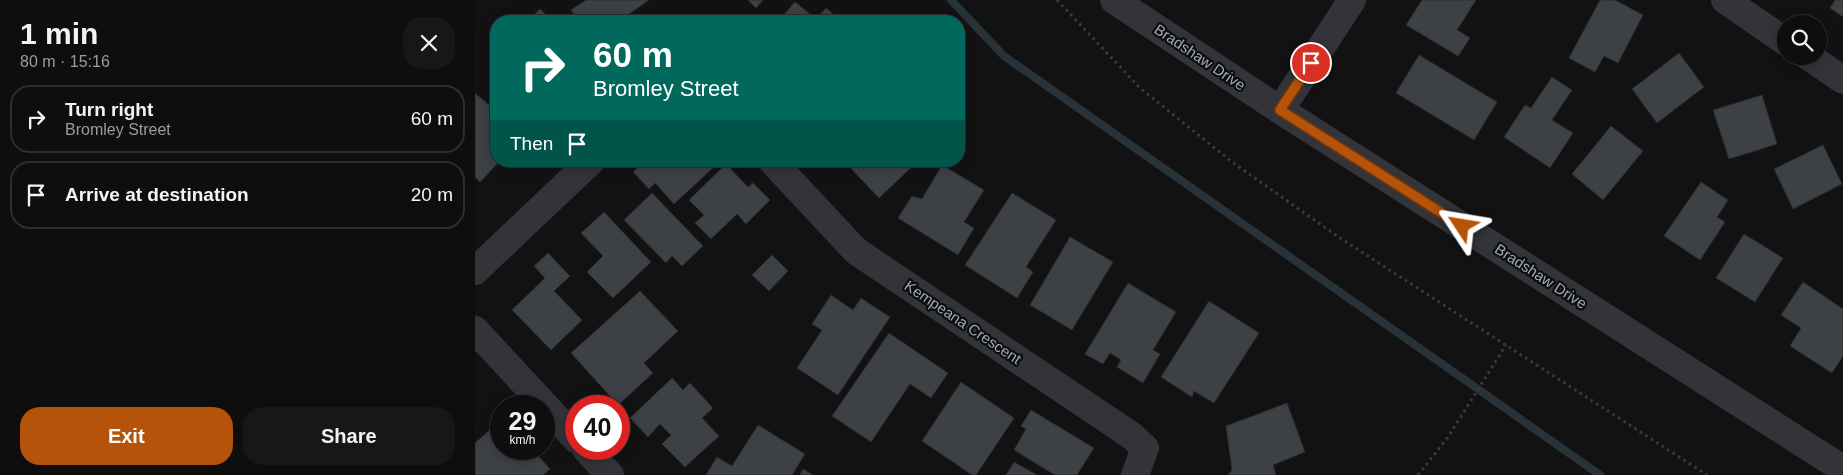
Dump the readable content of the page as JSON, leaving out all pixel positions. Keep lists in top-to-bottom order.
{
  "streets": {
    "street": ["Bradshaw Drive", "Kempeana Crescent"]
  },
  "page": {
    "heading": ["1 min", "80 m · 15:16"],
    "turn": ["60 m", "Bromley Street"],
    "list": [
      {
        "name": "Turn right",
        "note": "Bromley Street",
        "value": "60 m"
      },
      {
        "name": "Arrive at destination",
        "value": "20 m"
      }
    ],
    "then": "Then",
    "speed": "29 km/h",
    "limit": "40",
    "buttons": ["Exit", "Share"]
  }
}
